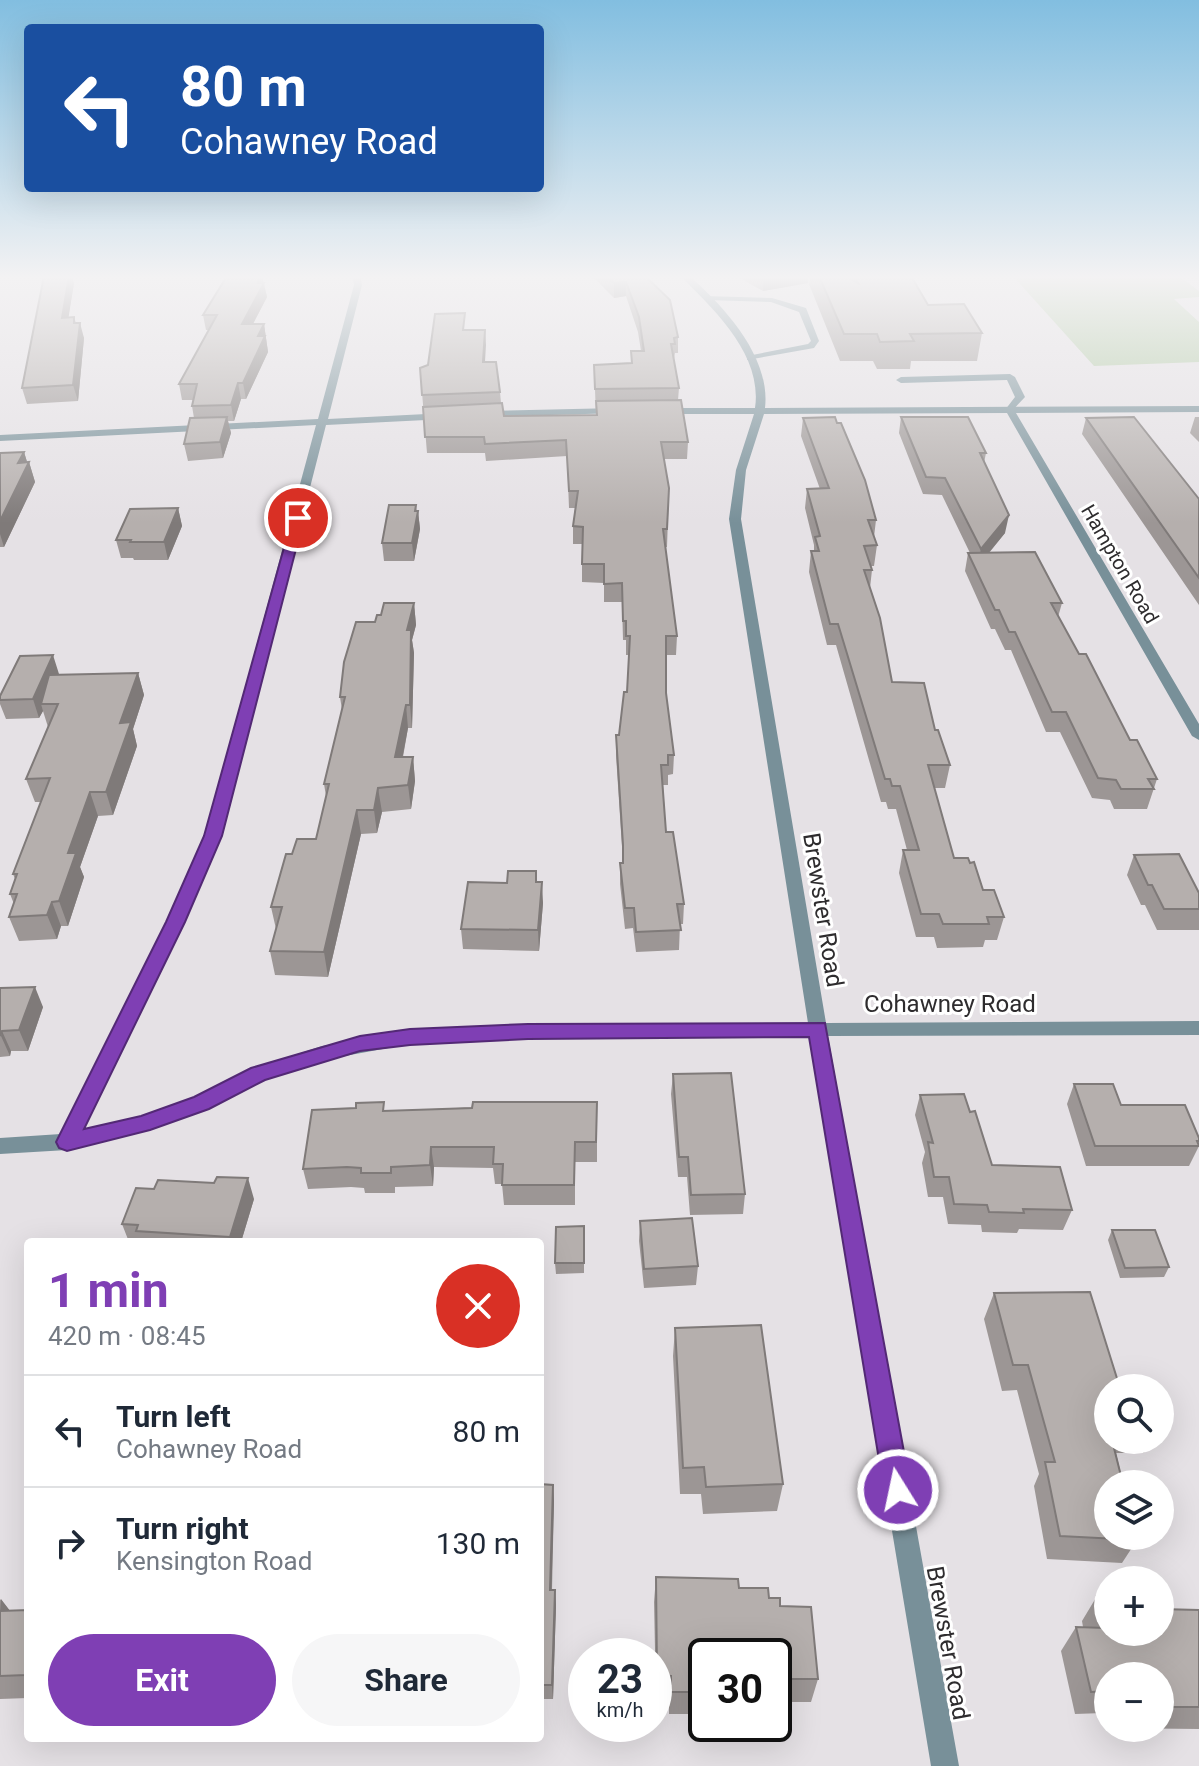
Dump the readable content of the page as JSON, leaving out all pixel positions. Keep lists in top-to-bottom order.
{
  "streets": {
    "street": ["Hampton Road", "Brewster Road", "Cohawney Road"]
  },
  "crossings": [
    ["Brewster Road", "Cohawney Road"]
  ],
  "page": {
    "turn": ["80 m", "Cohawney Road"],
    "heading": ["1 min", "420 m · 08:45"],
    "map_buttons": ["+", "−"],
    "list": [
      {
        "name": "Turn left",
        "note": "Cohawney Road",
        "value": "80 m"
      },
      {
        "name": "Turn right",
        "note": "Kensington Road",
        "value": "130 m"
      }
    ],
    "buttons": ["Exit", "Share"],
    "speed": "23 km/h",
    "limit": "30"
  }
}
